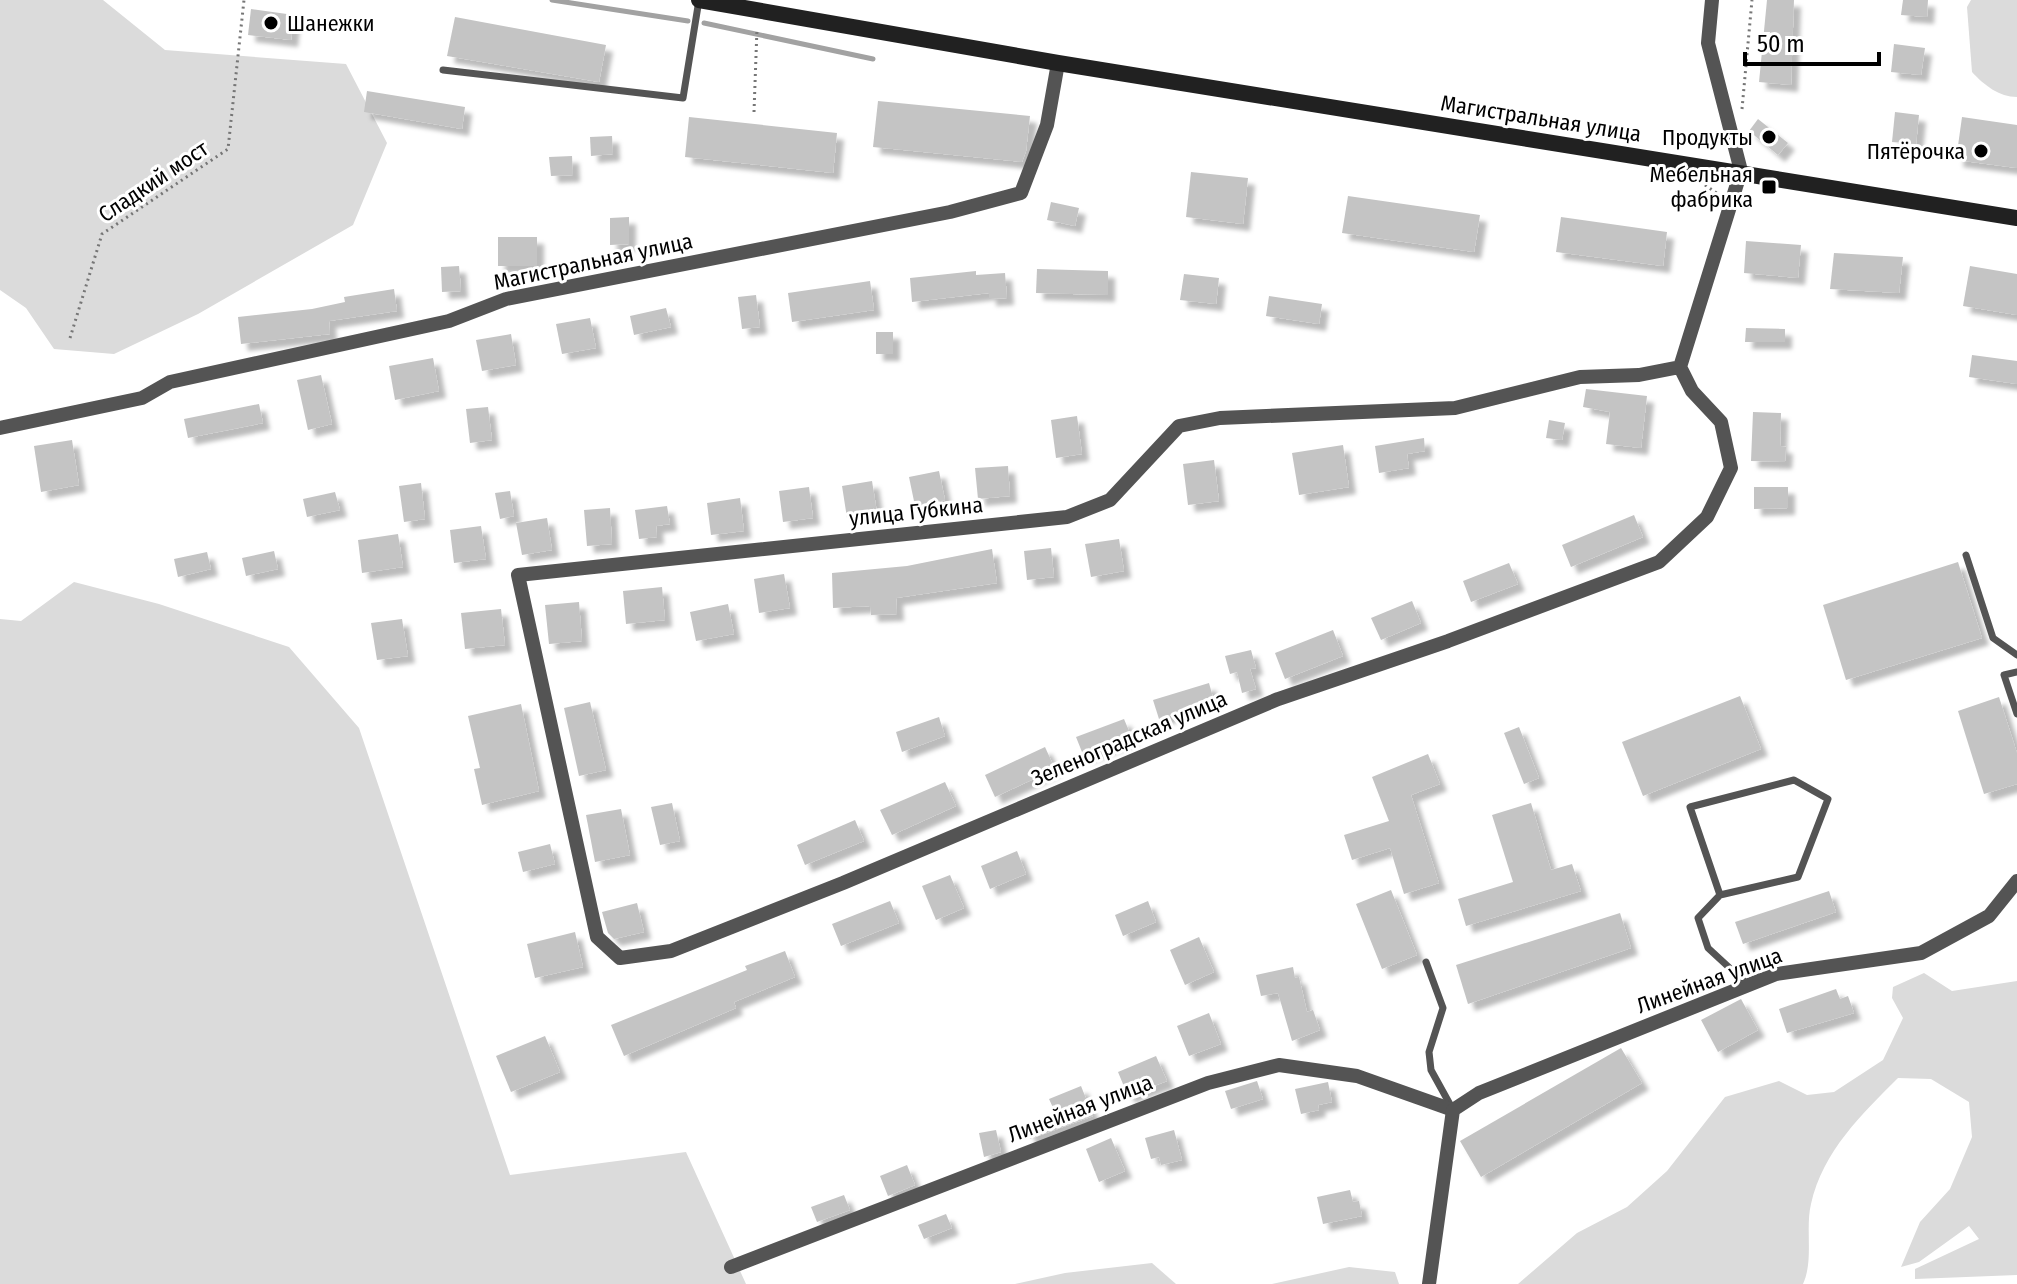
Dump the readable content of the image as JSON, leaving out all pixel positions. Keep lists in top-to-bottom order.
{
  "streets": {
    "main road": ["Магистральная улица"],
    "street": ["улица Губкина", "Зеленоградская улица", "Линейная улица"],
    "path": ["Сладкий мост"]
  },
  "crossings": [
    ["улица Губкина", "Зеленоградская улица"]
  ],
  "places": {
    "other": ["Шанежки", "Продукты", "Пятёрочка"],
    "transit": ["Мебельная фабрика"]
  },
  "scale_bar": "50 m"
}
